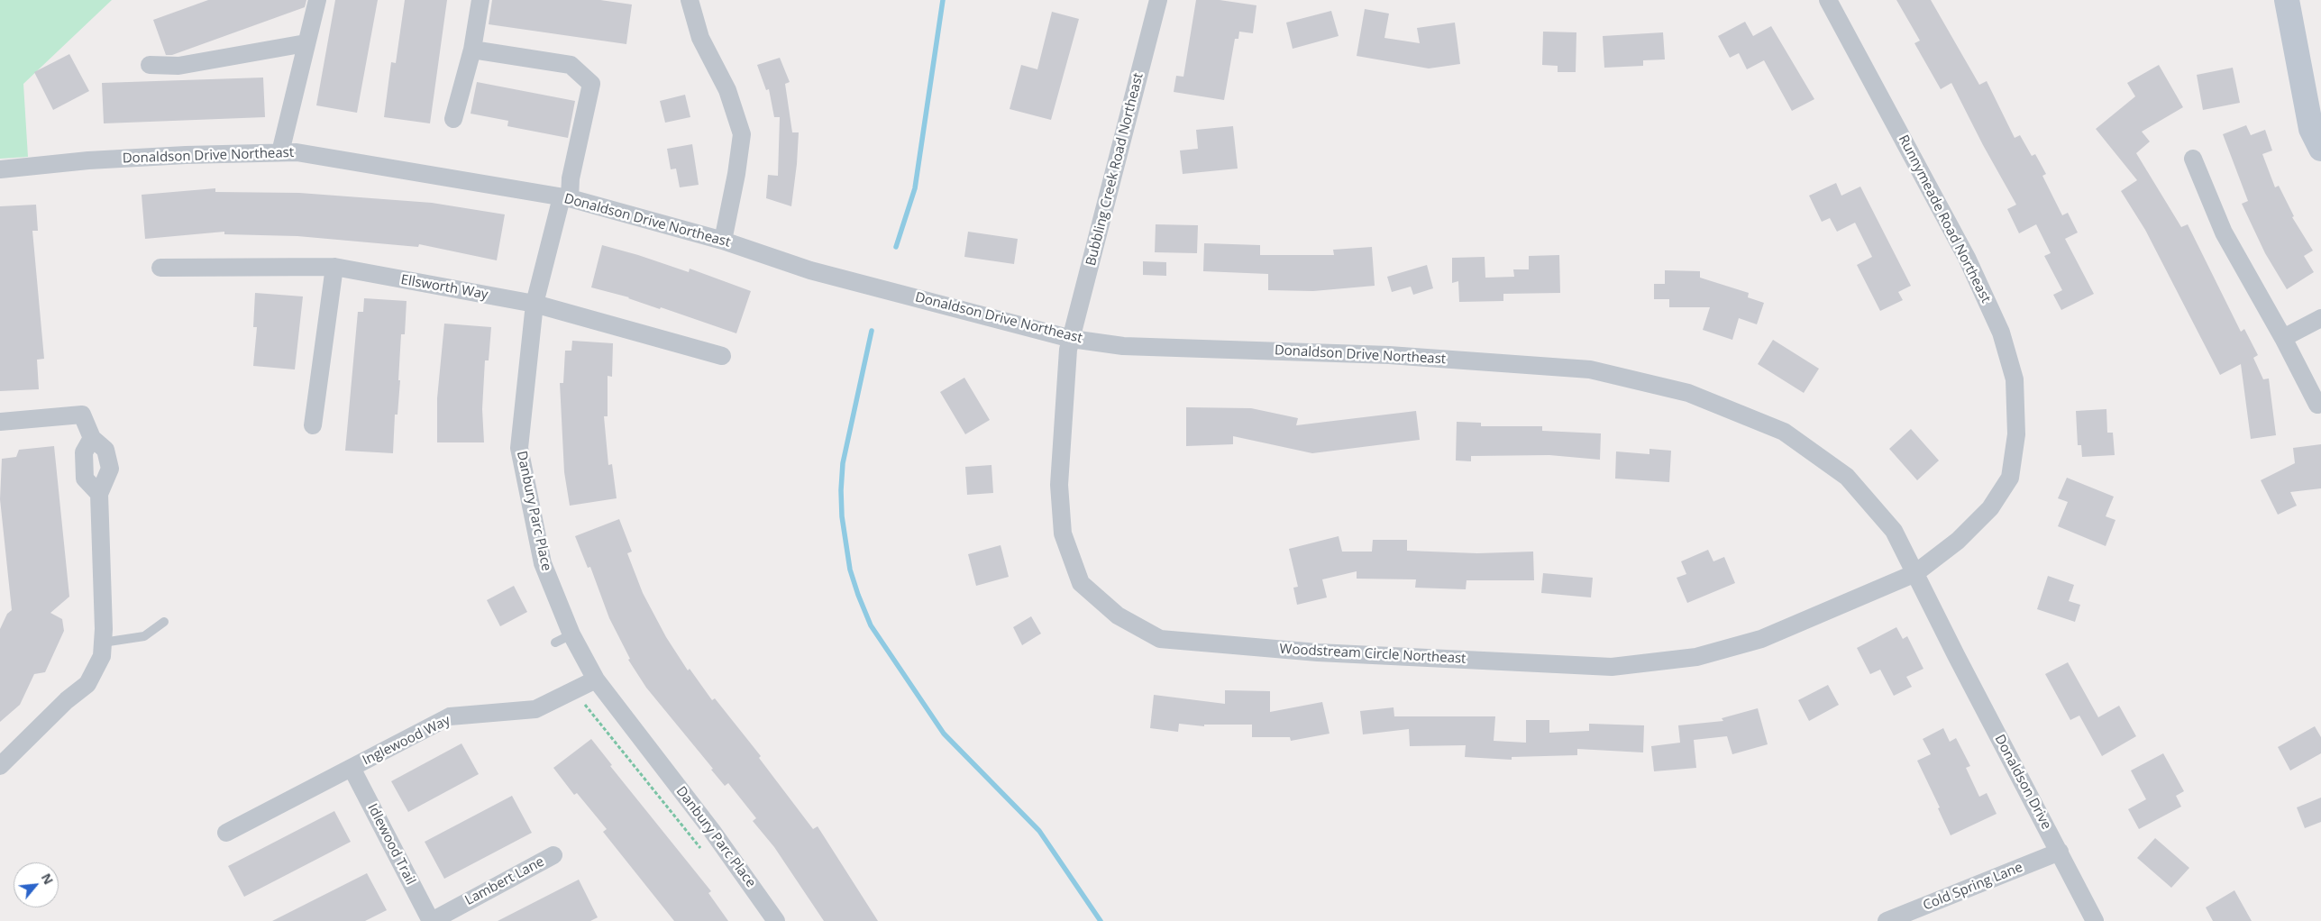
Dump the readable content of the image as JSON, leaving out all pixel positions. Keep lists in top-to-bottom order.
{
  "streets": {
    "street": [
      "Donaldson Drive Northeast",
      "Bubbling Creek Road Northeast",
      "Runnymeade Road Northeast",
      "Ellsworth Way",
      "Danbury Parc Place",
      "Woodstream Circle Northeast",
      "Inglewood Way",
      "Donaldson Drive",
      "Idlewood Trail",
      "Lambert Lane",
      "Cold Spring Lane"
    ]
  },
  "crossings": [
    ["Donaldson Drive Northeast", "Bubbling Creek Road Northeast"],
    ["Donaldson Drive Northeast", "Runnymeade Road Northeast"],
    ["Donaldson Drive Northeast", "Danbury Parc Place"],
    ["Donaldson Drive Northeast", "Woodstream Circle Northeast"],
    ["Donaldson Drive Northeast", "Donaldson Drive"],
    ["Bubbling Creek Road Northeast", "Woodstream Circle Northeast"],
    ["Runnymeade Road Northeast", "Woodstream Circle Northeast"],
    ["Ellsworth Way", "Danbury Parc Place"],
    ["Danbury Parc Place", "Inglewood Way"],
    ["Inglewood Way", "Idlewood Trail"],
    ["Donaldson Drive", "Cold Spring Lane"],
    ["Idlewood Trail", "Lambert Lane"]
  ],
  "north": "top right"
}
